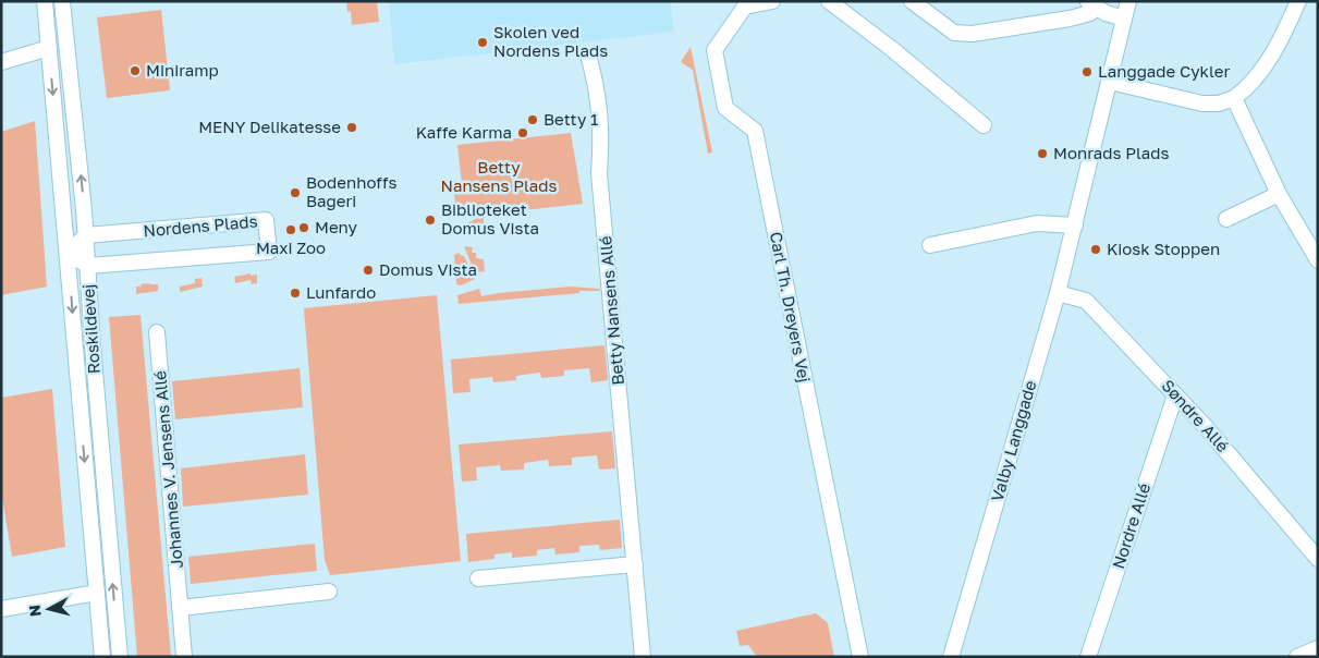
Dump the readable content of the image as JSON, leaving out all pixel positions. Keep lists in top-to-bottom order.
{
  "streets": {
    "street": [
      "Nordens Plads",
      "Carl Th. Dreyers Vej",
      "Betty Nansens Allé",
      "Roskildevej",
      "Søndre Allé",
      "Valby Langgade",
      "Johannes V. Jensens Allé",
      "Nordre Allé"
    ]
  },
  "crossings": [
    ["Nordens Plads", "Roskildevej"],
    ["Søndre Allé", "Valby Langgade"],
    ["Søndre Allé", "Nordre Allé"]
  ],
  "parks": ["Betty Nansens Plads"],
  "places": [
    "Skolen ved Nordens Plads",
    "Miniramp",
    "Langgade Cykler",
    "Betty 1",
    "MENY Delikatesse",
    "Kaffe Karma",
    "Monrads Plads",
    "Bodenhoffs Bageri",
    "Biblioteket Domus Vista",
    "Meny",
    "Maxi Zoo",
    "Kiosk Stoppen",
    "Domus Vista",
    "Lunfardo"
  ],
  "north": "left"
}
